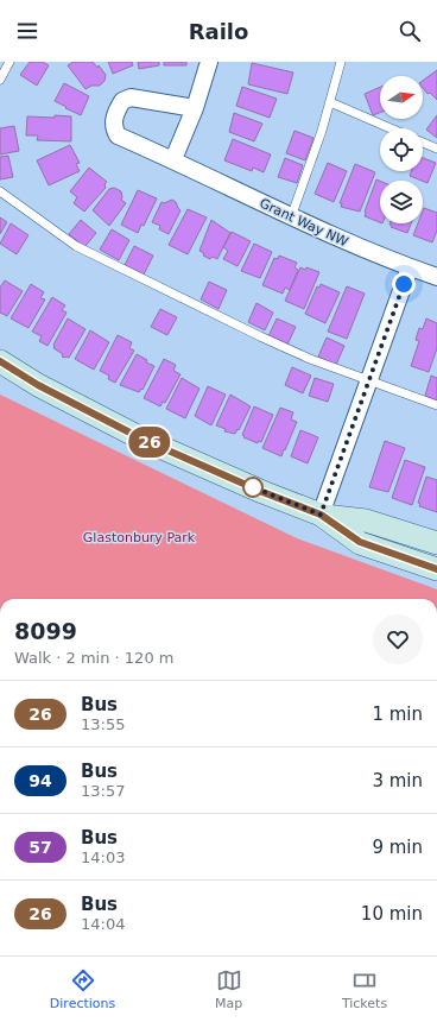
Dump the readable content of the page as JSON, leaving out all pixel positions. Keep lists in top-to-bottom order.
{
  "streets": {
    "street": ["Grant Way NW"]
  },
  "parks": ["Glastonbury Park"],
  "lines": ["bus line 26"],
  "north": "right",
  "page": {
    "header": "Railo",
    "on_map": "26",
    "heading": ["8099", "Walk · 2 min · 120 m"],
    "list": [
      {
        "mark": "26",
        "name": "Bus",
        "note": "13:55",
        "value": "1 min"
      },
      {
        "mark": "94",
        "name": "Bus",
        "note": "13:57",
        "value": "3 min"
      },
      {
        "mark": "57",
        "name": "Bus",
        "note": "14:03",
        "value": "9 min"
      },
      {
        "mark": "26",
        "name": "Bus",
        "note": "14:04",
        "value": "10 min"
      }
    ],
    "tabs": ["Directions", "Map", "Tickets"]
  }
}
